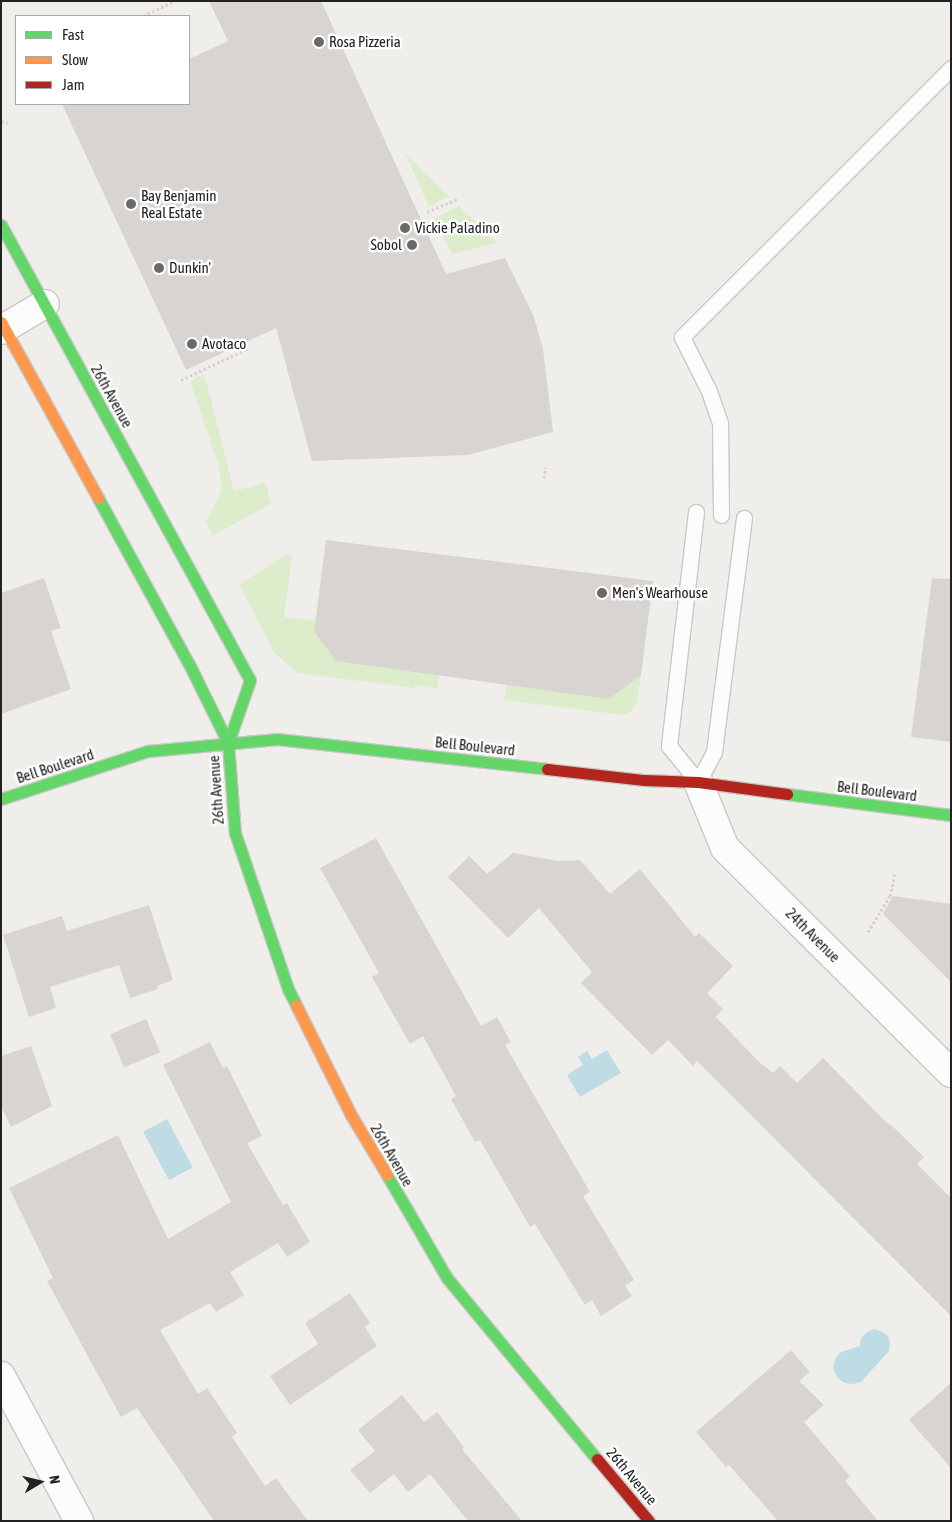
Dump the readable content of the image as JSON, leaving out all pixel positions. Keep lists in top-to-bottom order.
{
  "streets": {
    "street": ["26th Avenue", "Bell Boulevard", "24th Avenue"]
  },
  "crossings": [
    ["26th Avenue", "Bell Boulevard"],
    ["Bell Boulevard", "24th Avenue"]
  ],
  "places": [
    "Rosa Pizzeria",
    "Bay Benjamin Real Estate",
    "Vickie Paladino",
    "Sobol",
    "Dunkin'",
    "Avotaco",
    "Men's Wearhouse"
  ],
  "legend": ["Fast", "Slow", "Jam"],
  "north": "right"
}
